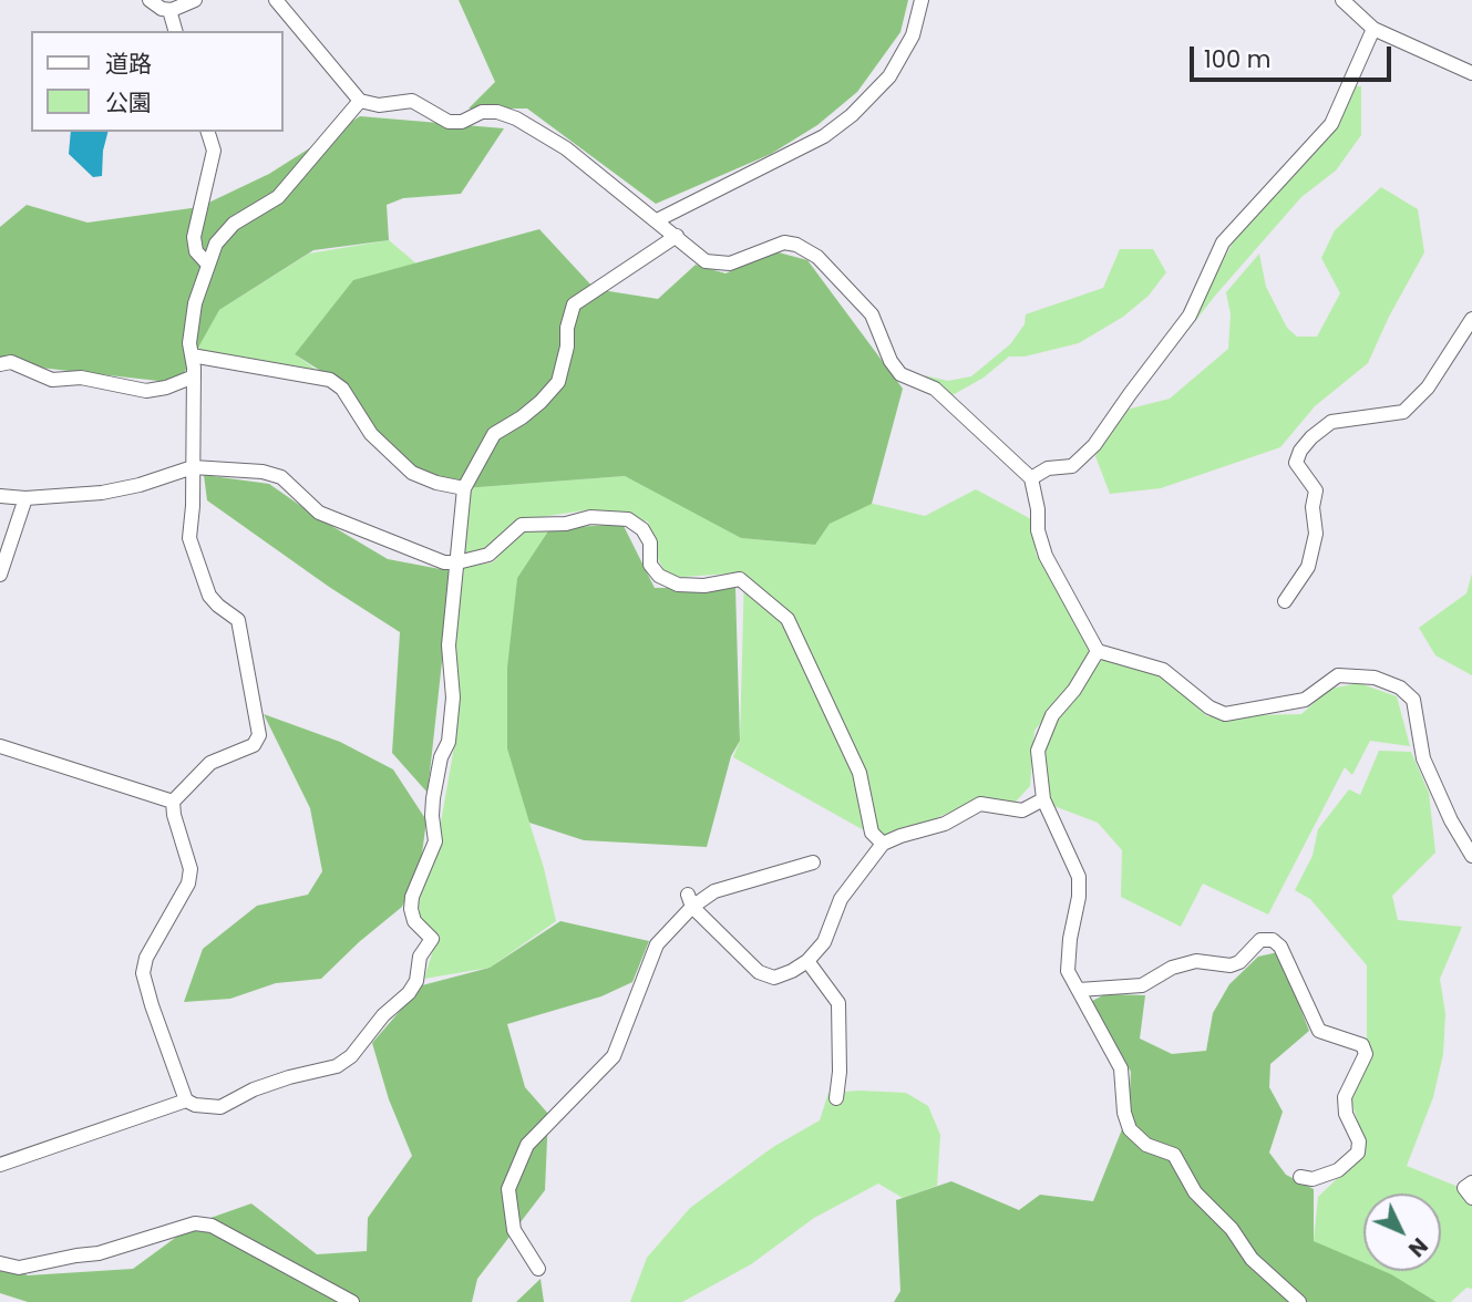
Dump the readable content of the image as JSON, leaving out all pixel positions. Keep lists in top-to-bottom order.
{
  "legend": ["道路", "公園"],
  "scale_bar": "100 m",
  "north": "bottom right"
}
